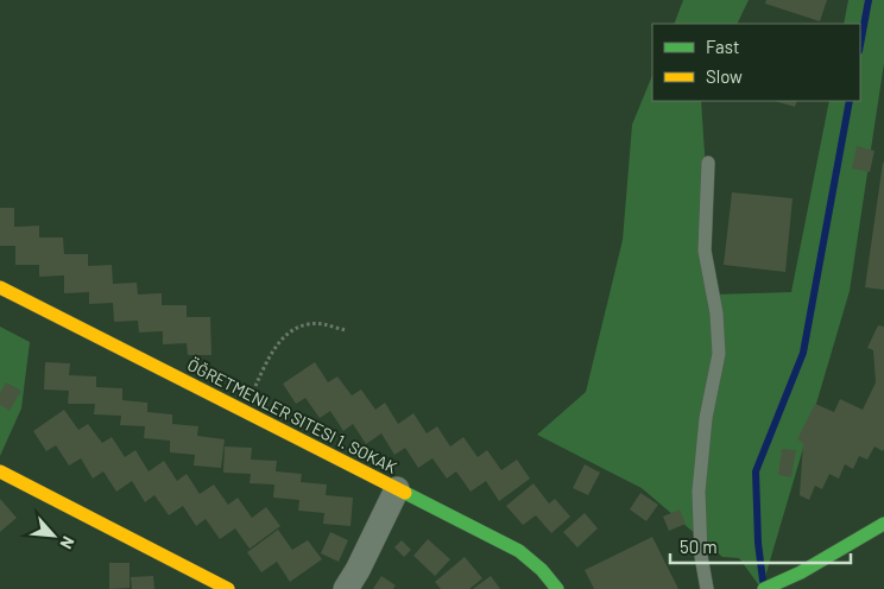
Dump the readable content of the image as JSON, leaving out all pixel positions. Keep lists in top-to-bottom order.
{
  "streets": {
    "street": ["ÖĞRETMENLER SITESI 1. SOKAK"]
  },
  "legend": ["Fast", "Slow"],
  "scale_bar": "50 m",
  "north": "bottom right"
}
